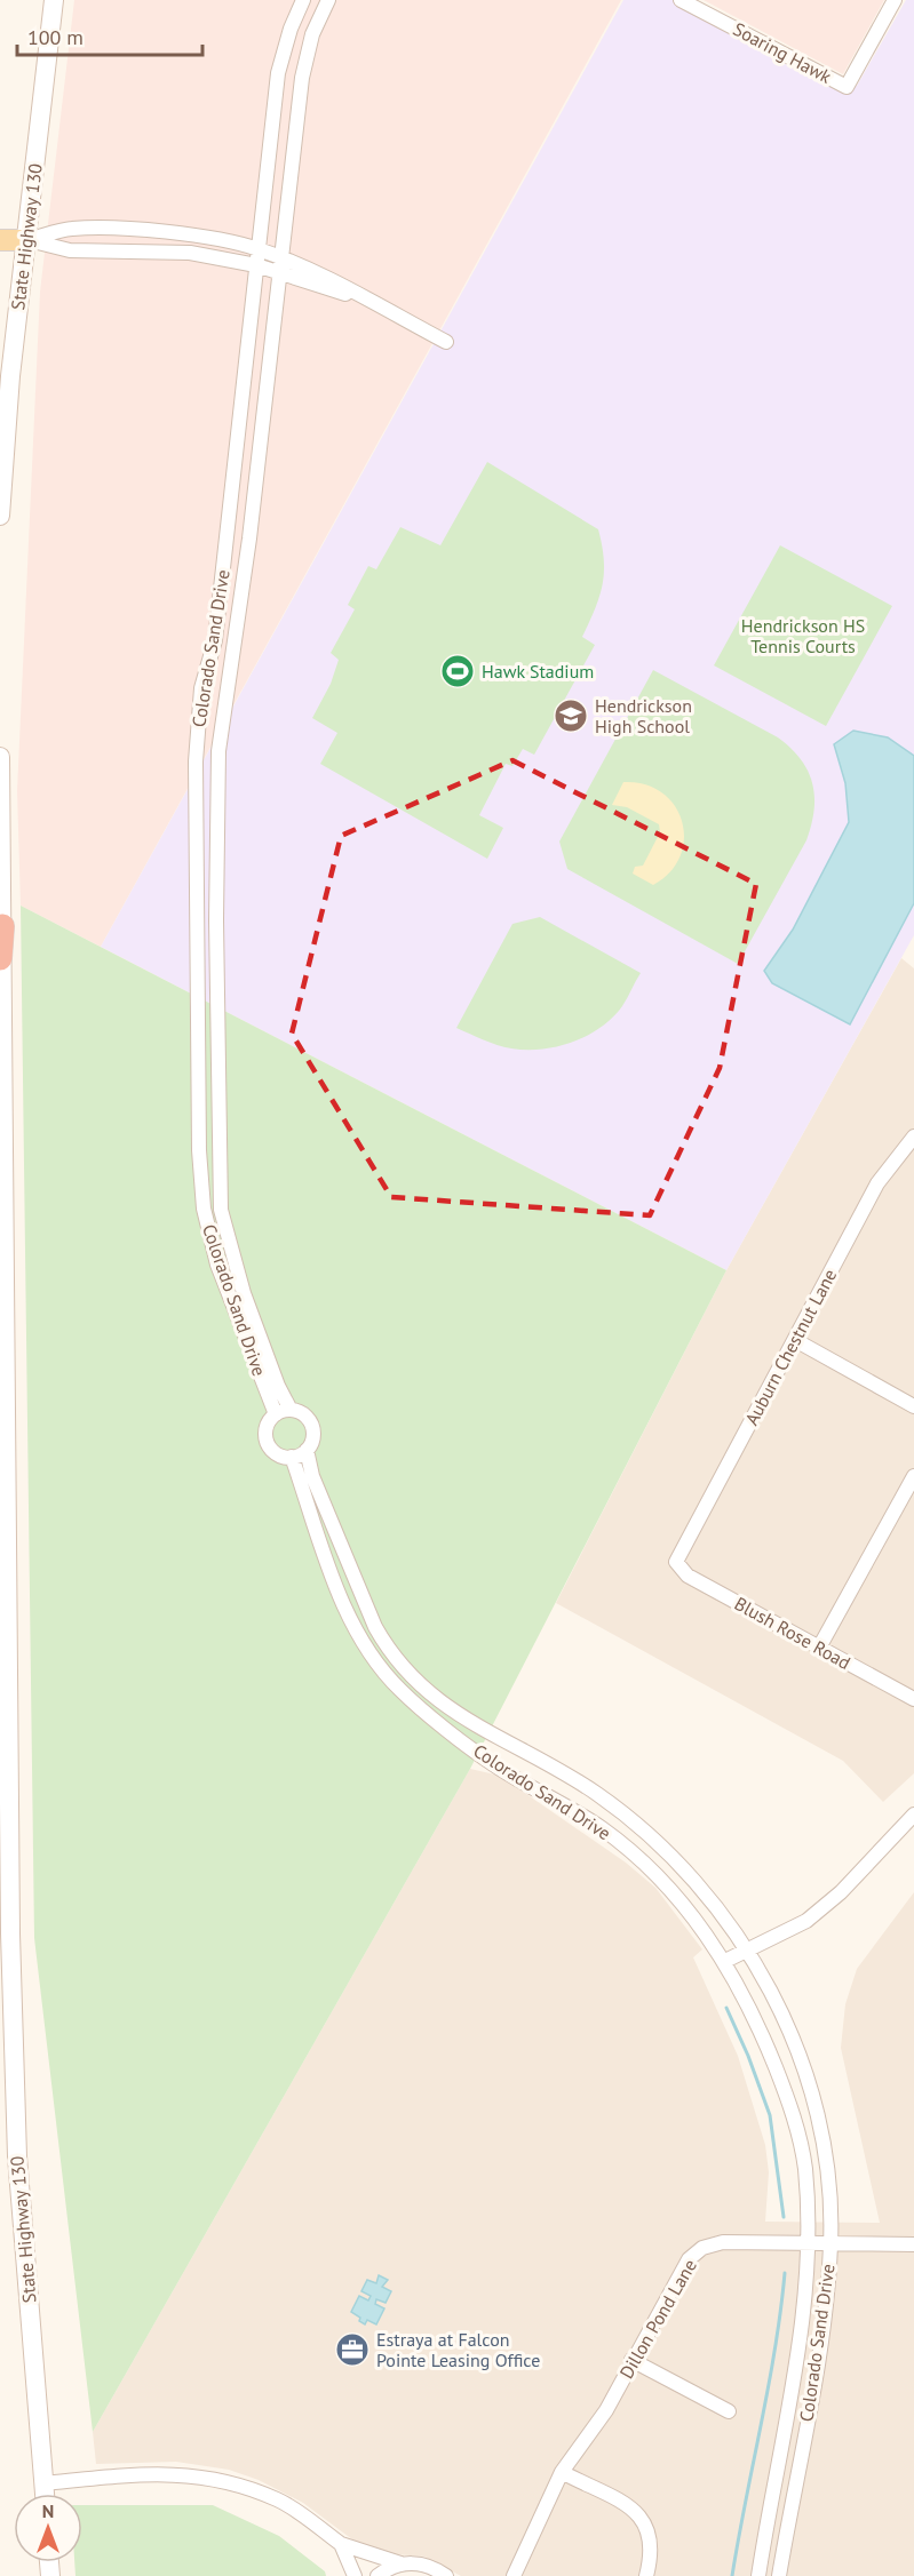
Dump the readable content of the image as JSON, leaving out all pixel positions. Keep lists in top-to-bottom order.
{
  "streets": {
    "main road": ["State Highway 130"],
    "street": [
      "Soaring Hawk",
      "Colorado Sand Drive",
      "Auburn Chestnut Lane",
      "Blush Rose Road",
      "Dillon Pond Lane"
    ]
  },
  "crossings": [
    ["Colorado Sand Drive", "Dillon Pond Lane"],
    ["Auburn Chestnut Lane", "Blush Rose Road"]
  ],
  "parks": ["Hendrickson HS Tennis Courts"],
  "places": {
    "sports": ["Hawk Stadium"],
    "school or university": ["Hendrickson High School"],
    "office": ["Estraya at Falcon Pointe Leasing Office"]
  },
  "scale_bar": "100 m",
  "north": "top"
}
